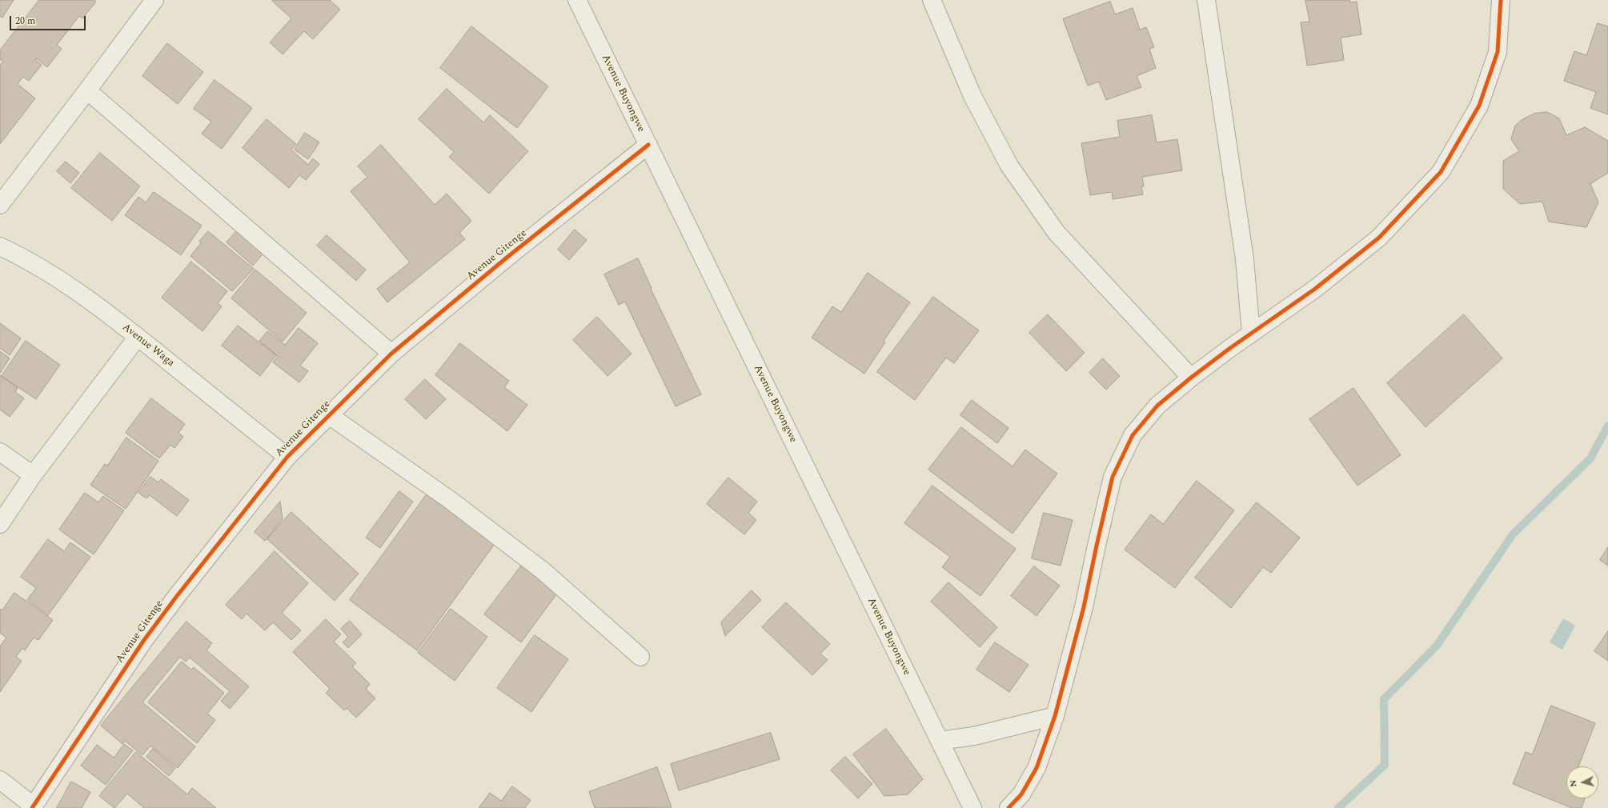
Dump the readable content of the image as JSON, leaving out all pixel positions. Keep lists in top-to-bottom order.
{
  "streets": {
    "street": ["Avenue Buyongwe", "Avenue Gitenge", "Avenue Waga"]
  },
  "crossings": [
    ["Avenue Buyongwe", "Avenue Gitenge"],
    ["Avenue Gitenge", "Avenue Waga"]
  ],
  "scale_bar": "20 m",
  "north": "left"
}
